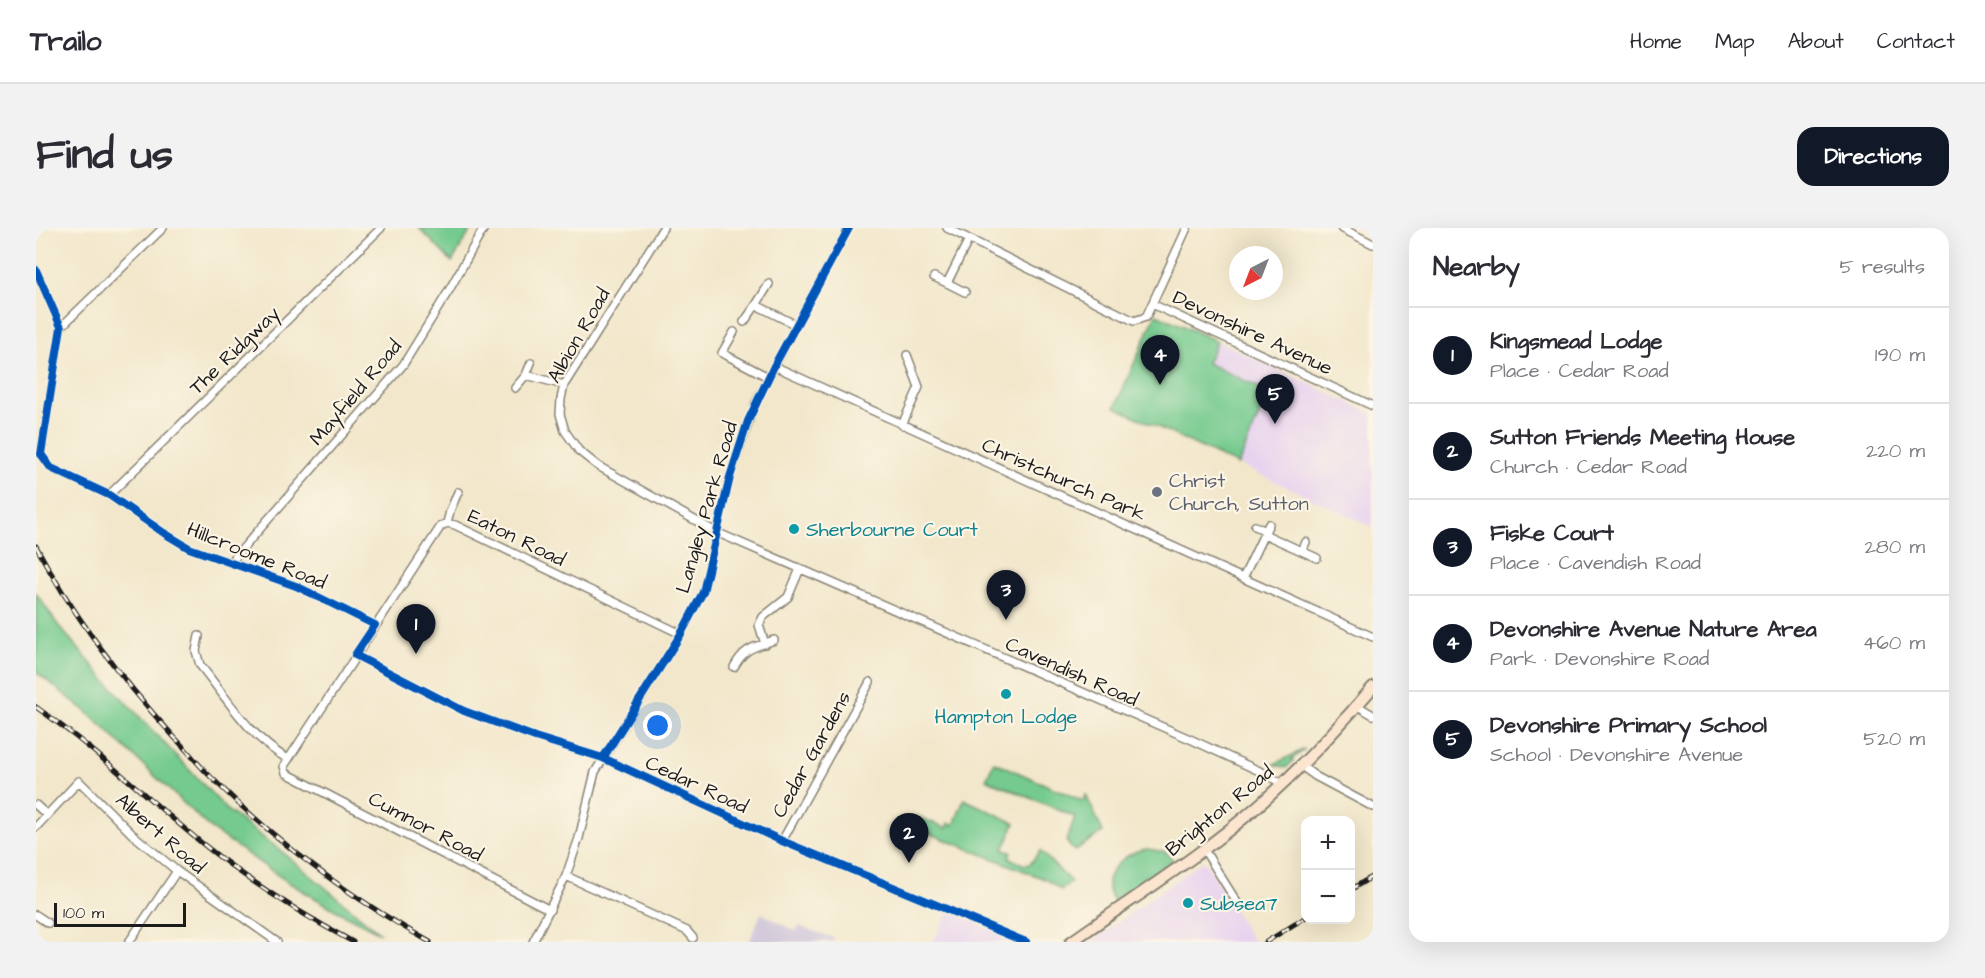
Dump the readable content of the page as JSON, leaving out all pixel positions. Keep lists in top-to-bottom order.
{
  "streets": {
    "main road": ["Brighton Road"],
    "street": [
      "Devonshire Avenue",
      "Albion Road",
      "The Ridgway",
      "Mayfield Road",
      "Christchurch Park",
      "Langley Park Road",
      "Eaton Road",
      "Hillcroome Road",
      "Cavendish Road",
      "Cedar Gardens",
      "Cedar Road",
      "Cumnor Road",
      "Albert Road"
    ]
  },
  "crossings": [
    ["Albion Road", "Langley Park Road"],
    ["Albion Road", "Cavendish Road"],
    ["The Ridgway", "Hillcroome Road"],
    ["Mayfield Road", "Hillcroome Road"],
    ["Christchurch Park", "Langley Park Road"],
    ["Langley Park Road", "Eaton Road"],
    ["Langley Park Road", "Cavendish Road"],
    ["Langley Park Road", "Cedar Road"],
    ["Langley Park Road", "Cumnor Road"],
    ["Eaton Road", "Hillcroome Road"],
    ["Eaton Road", "Cedar Road"],
    ["Eaton Road", "Cumnor Road"],
    ["Cavendish Road", "Brighton Road"],
    ["Cedar Gardens", "Cedar Road"]
  ],
  "places": [
    "Christ Church, Sutton",
    "Sherbourne Court",
    "Hampton Lodge",
    "Subsea7"
  ],
  "scale_bar": "100 m",
  "north": "bottom left",
  "page": {
    "header": "Trailo",
    "nav": [
      "Home",
      "Map",
      "About",
      "Contact"
    ],
    "title": "Find us",
    "buttons": "Directions",
    "heading": ["Nearby", "5 results"],
    "list": [
      {
        "mark": "1",
        "name": "Kingsmead Lodge",
        "note": "Place · Cedar Road",
        "value": "190 m"
      },
      {
        "mark": "2",
        "name": "Sutton Friends Meeting House",
        "note": "Church · Cedar Road",
        "value": "220 m"
      },
      {
        "mark": "3",
        "name": "Fiske Court",
        "note": "Place · Cavendish Road",
        "value": "280 m"
      },
      {
        "mark": "4",
        "name": "Devonshire Avenue Nature Area",
        "note": "Park · Devonshire Road",
        "value": "460 m"
      },
      {
        "mark": "5",
        "name": "Devonshire Primary School",
        "note": "School · Devonshire Avenue",
        "value": "520 m"
      }
    ],
    "pins": [
      "4",
      "5",
      "3",
      "1",
      "2"
    ],
    "map_buttons": ["+", "−"],
    "scale": "100 m"
  }
}
